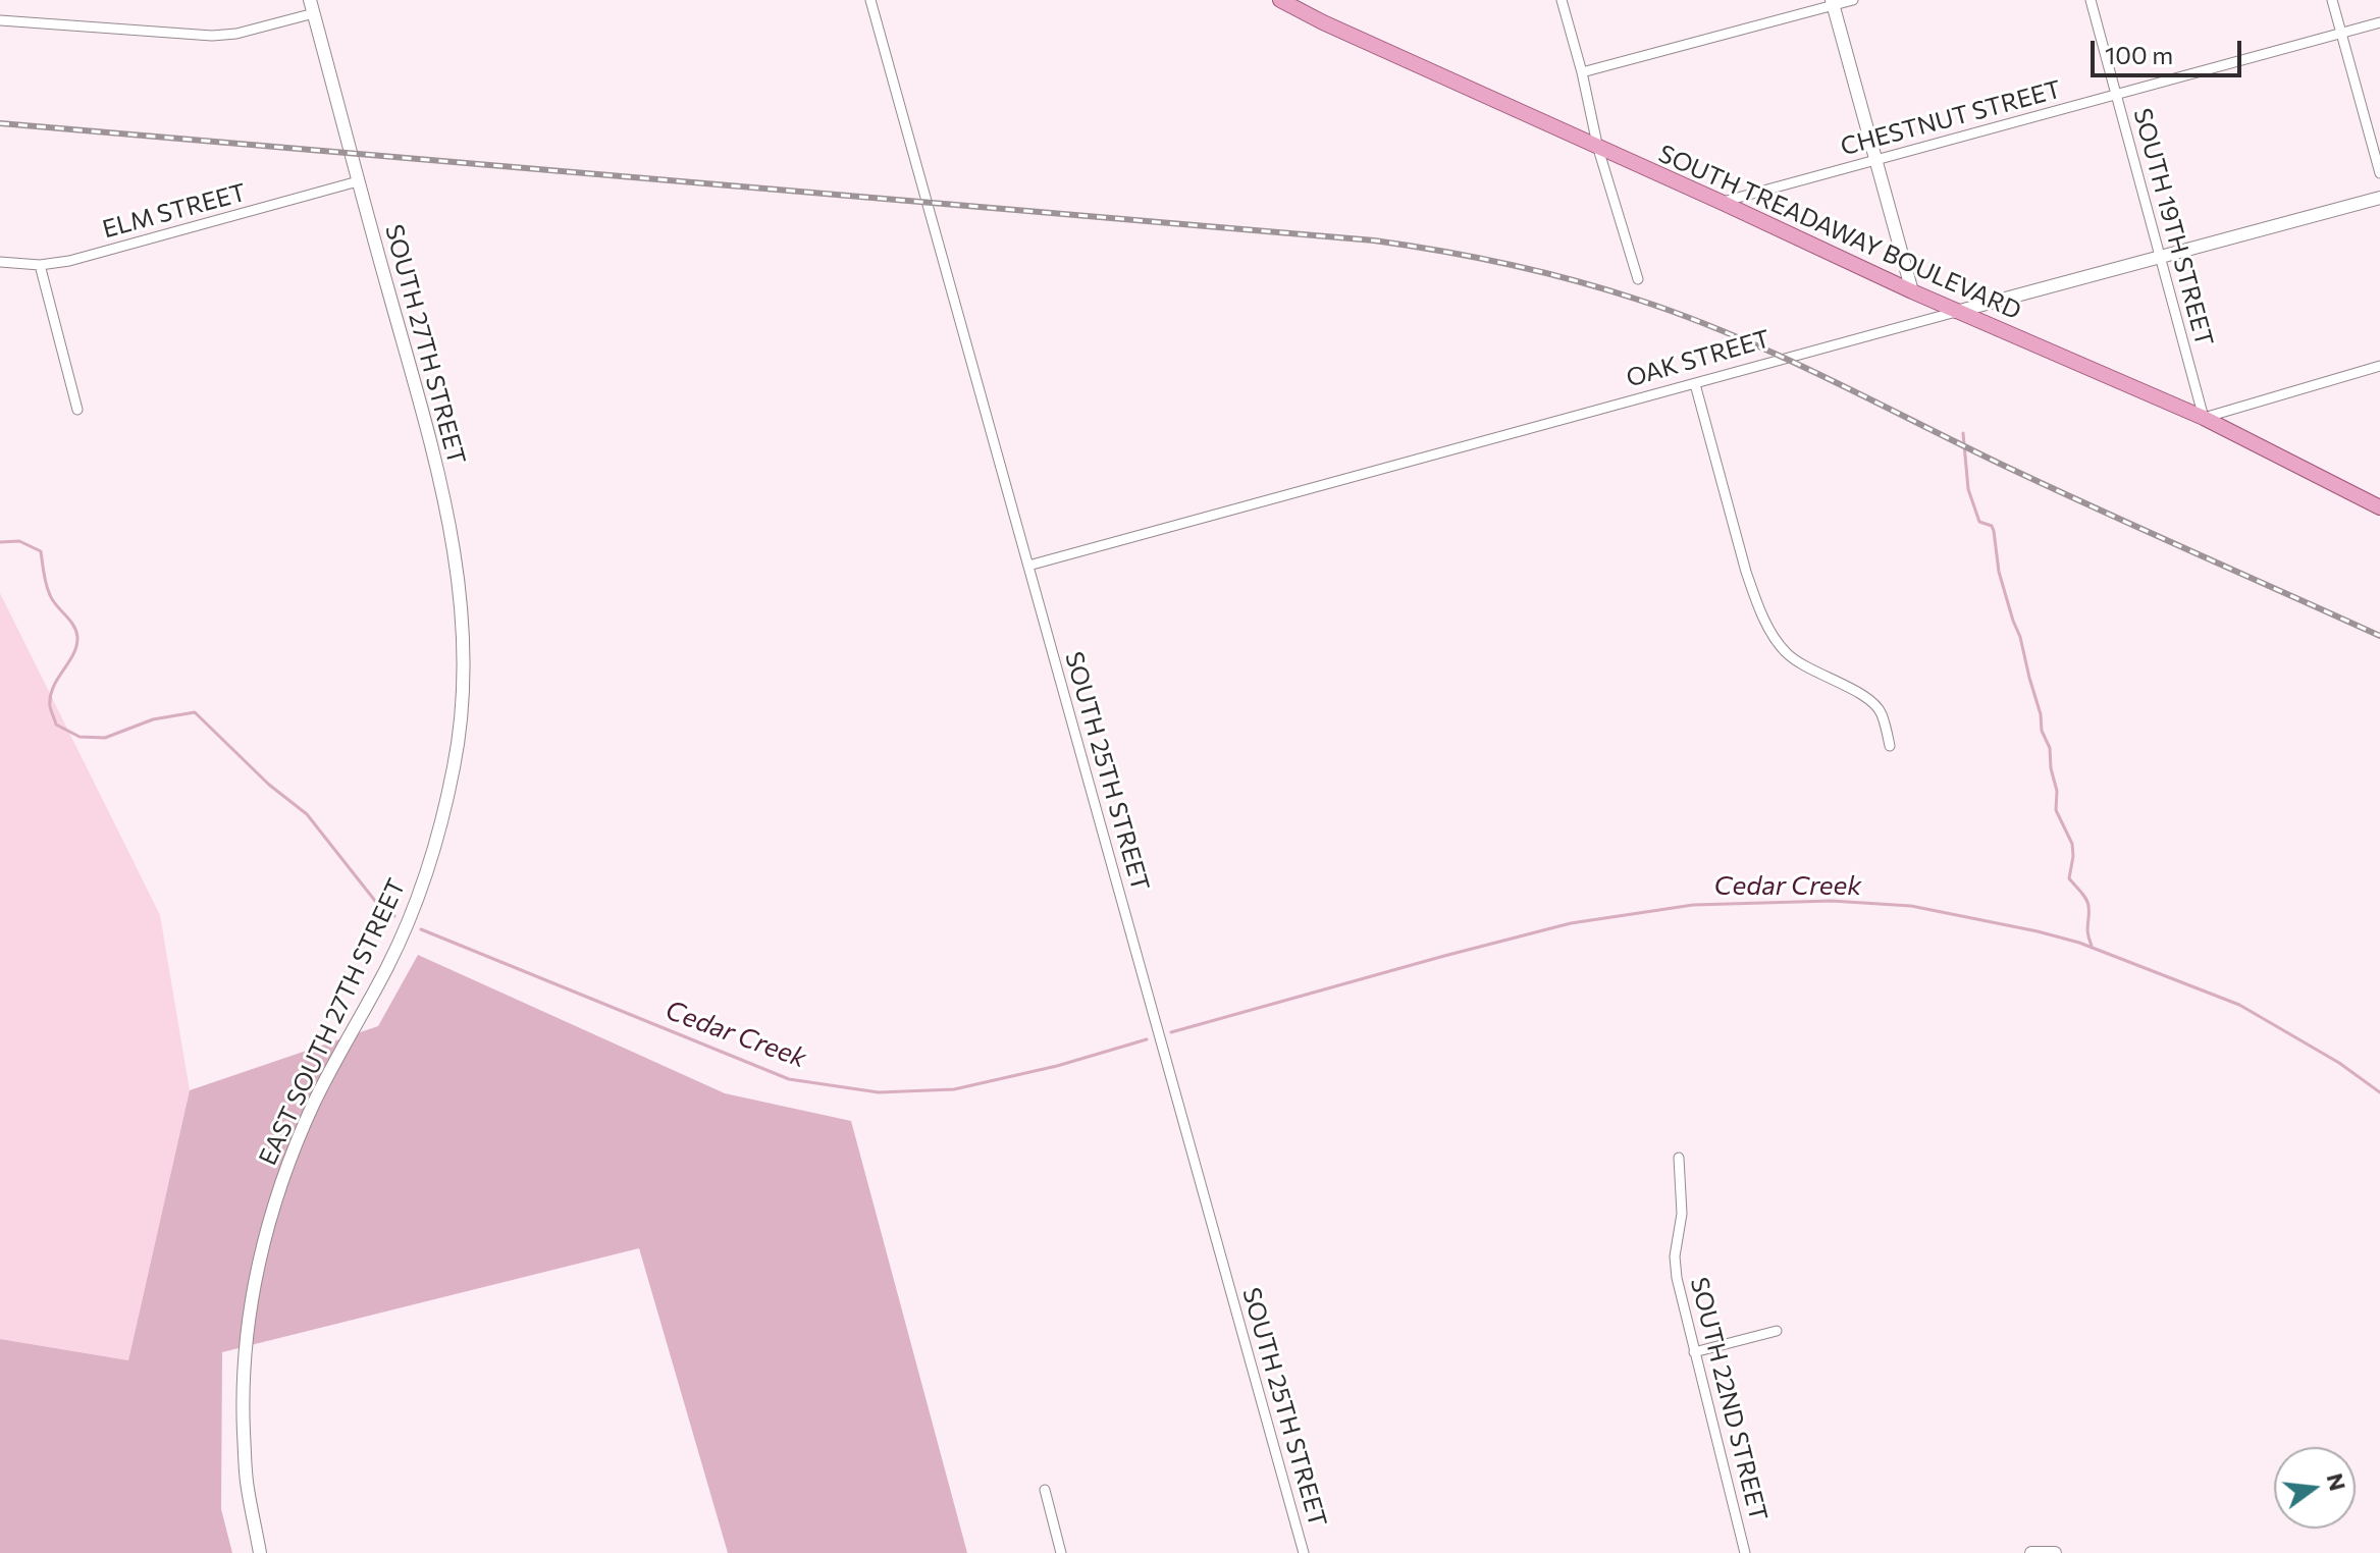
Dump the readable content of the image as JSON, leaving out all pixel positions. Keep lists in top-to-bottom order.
{
  "streets": {
    "main road": [
      "SOUTH TREADAWAY BOULEVARD",
      "SOUTH 27TH STREET",
      "OAK STREET",
      "EAST SOUTH 27TH STREET"
    ],
    "street": [
      "CHESTNUT STREET",
      "ELM STREET",
      "SOUTH 19TH STREET",
      "SOUTH 25TH STREET",
      "SOUTH 22ND STREET"
    ]
  },
  "crossings": [
    ["CHESTNUT STREET", "SOUTH 19TH STREET"],
    ["CHESTNUT STREET", "SOUTH TREADAWAY BOULEVARD"],
    ["ELM STREET", "SOUTH 27TH STREET"],
    ["SOUTH 19TH STREET", "SOUTH TREADAWAY BOULEVARD"],
    ["SOUTH 19TH STREET", "OAK STREET"],
    ["SOUTH TREADAWAY BOULEVARD", "OAK STREET"],
    ["SOUTH 27TH STREET", "EAST SOUTH 27TH STREET"],
    ["OAK STREET", "SOUTH 25TH STREET"]
  ],
  "water": ["Cedar Creek"],
  "scale_bar": "100 m",
  "north": "right"
}
